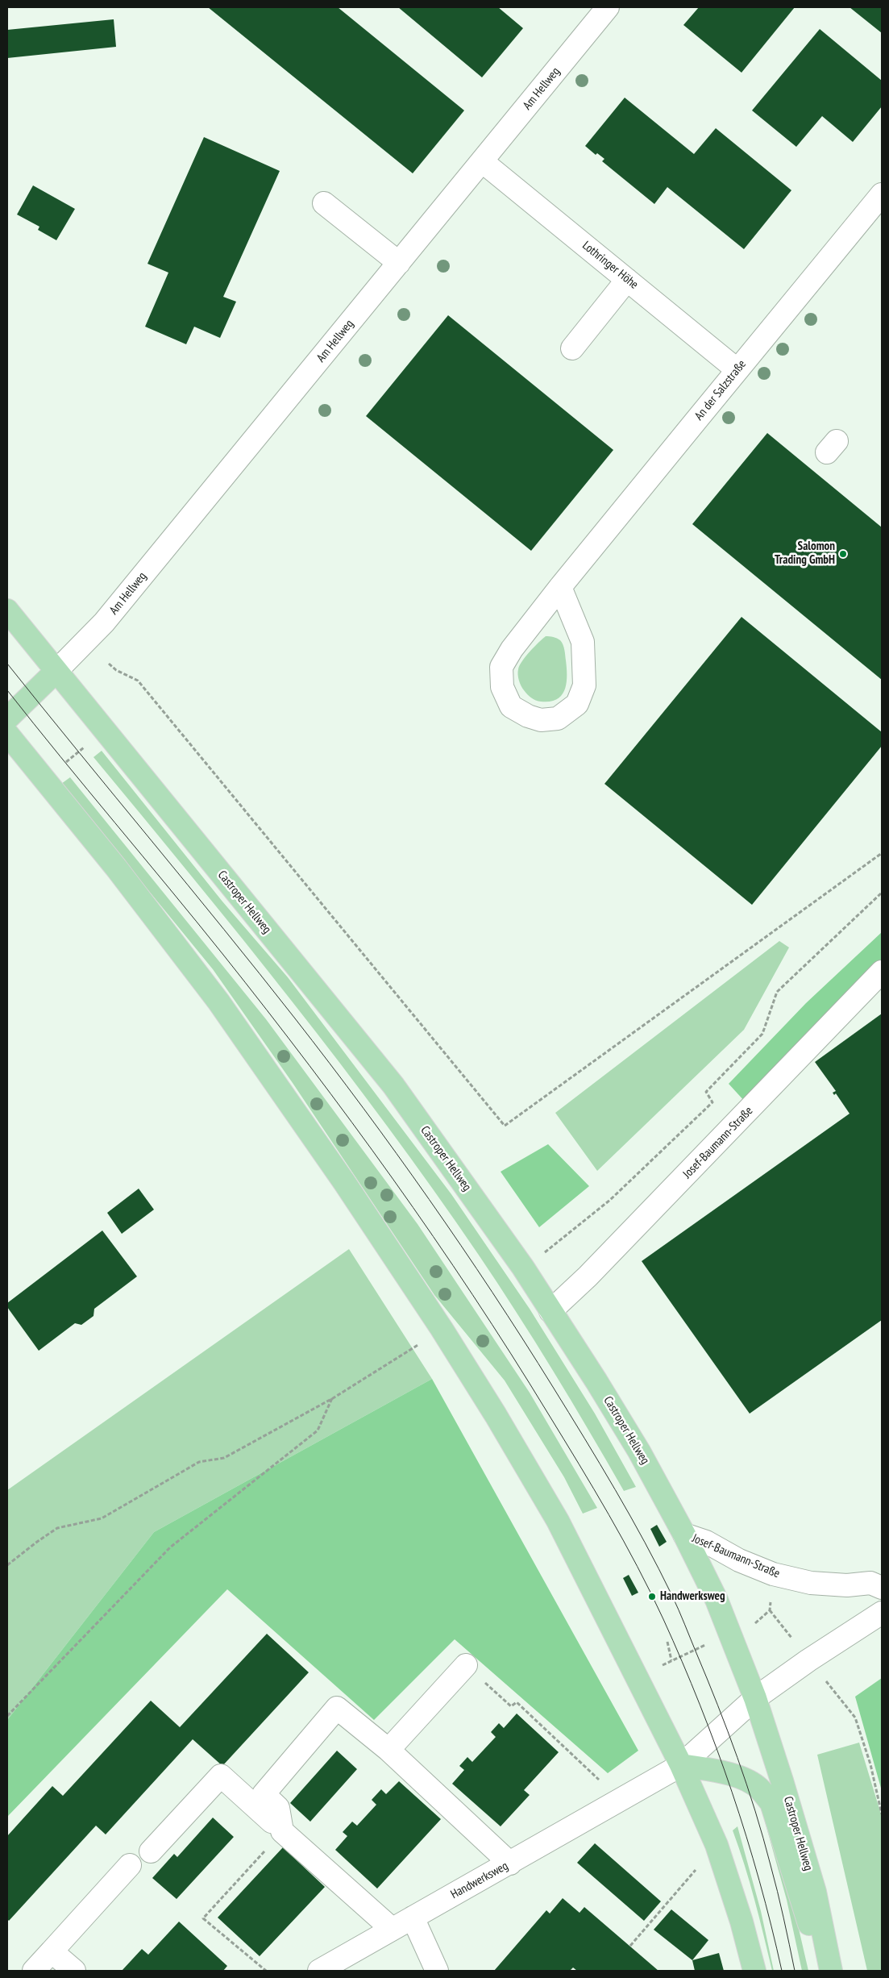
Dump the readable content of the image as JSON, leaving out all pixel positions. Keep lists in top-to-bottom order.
{
  "streets": {
    "main road": ["Castroper Hellweg"],
    "street": [
      "Am Hellweg",
      "Lothringer Höhe",
      "An der Salzstraße",
      "Josef-Baumann-Straße",
      "Handwerksweg"
    ]
  },
  "crossings": [
    ["Am Hellweg", "Lothringer Höhe"],
    ["Am Hellweg", "Castroper Hellweg"],
    ["Lothringer Höhe", "An der Salzstraße"],
    ["Castroper Hellweg", "Josef-Baumann-Straße"]
  ],
  "places": ["Salomon Trading GmbH", "Handwerksweg"]
}
